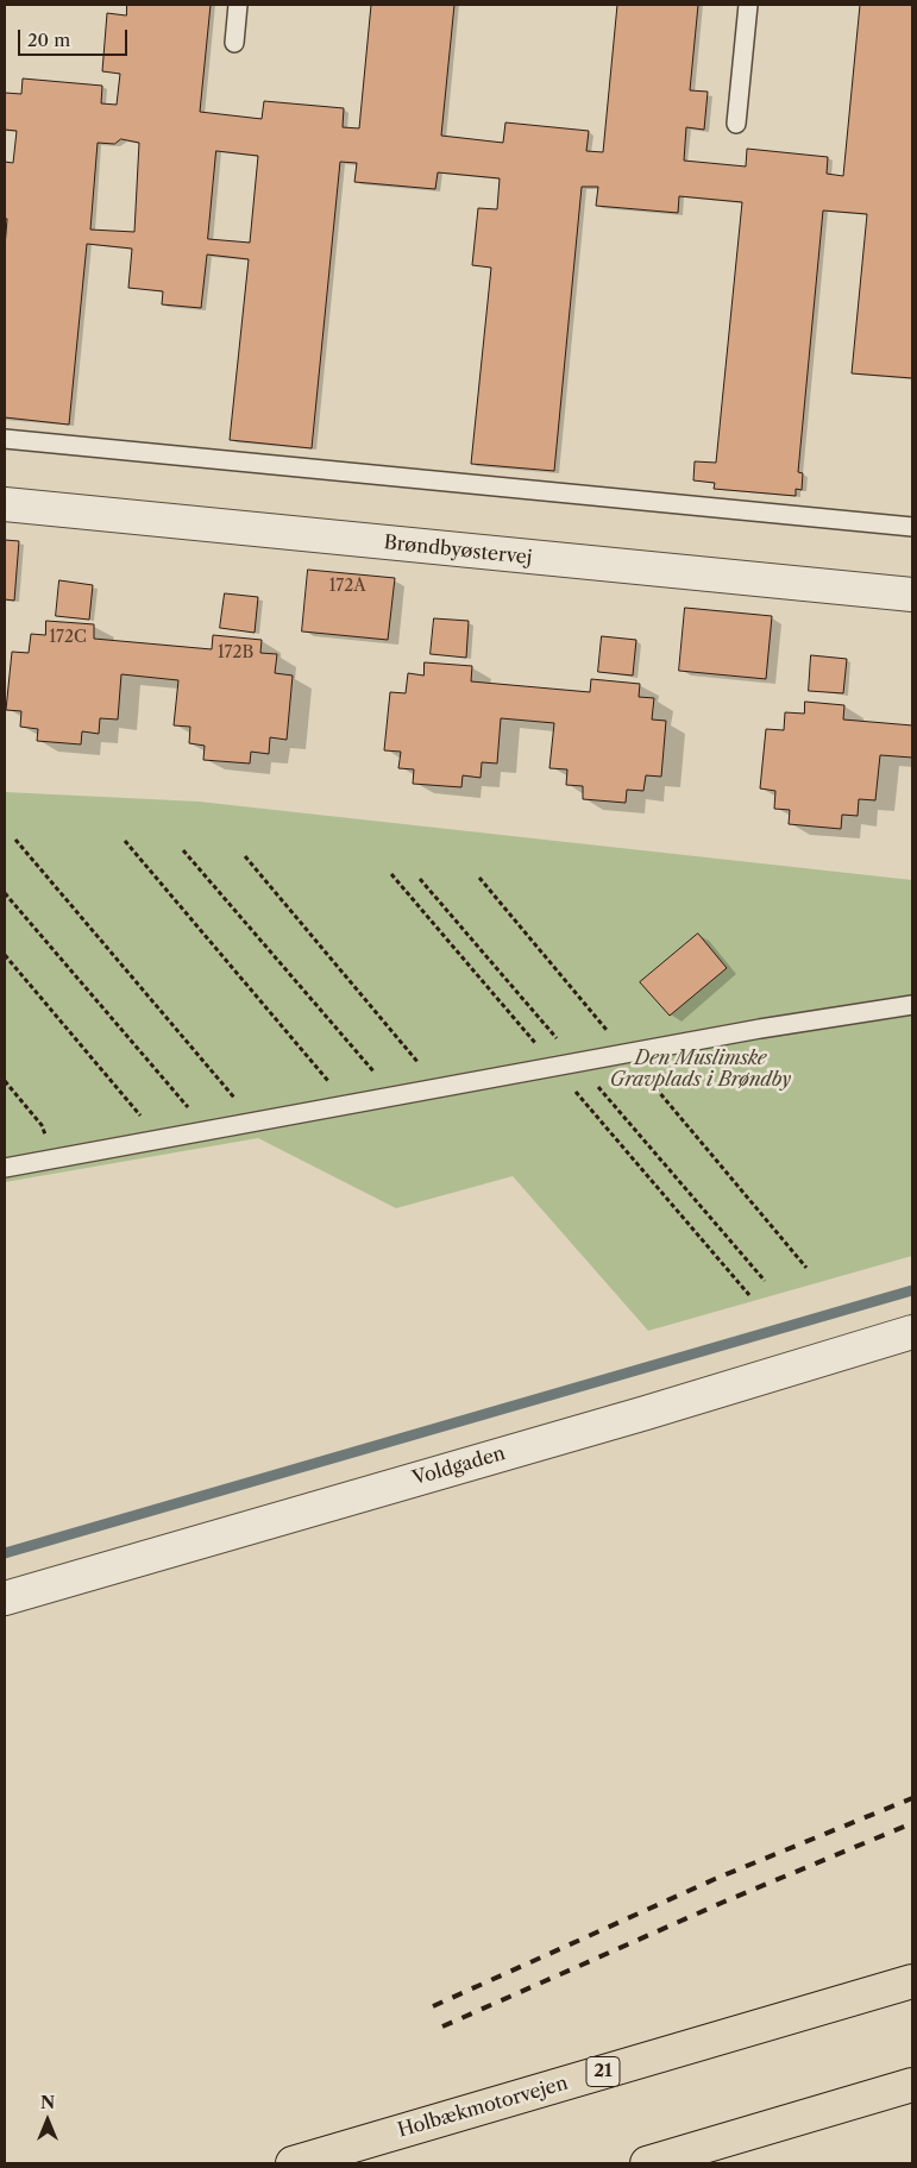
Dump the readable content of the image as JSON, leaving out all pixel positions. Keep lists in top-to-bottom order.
{
  "streets": {
    "highway": ["21", "Holbækmotorvejen"],
    "street": ["Brøndbyøstervej", "Voldgaden"]
  },
  "parks": ["Den Muslimske Gravplads i Brøndby"],
  "house_numbers": ["172A", "172C", "172B"],
  "scale_bar": "20 m",
  "north": "top"
}
